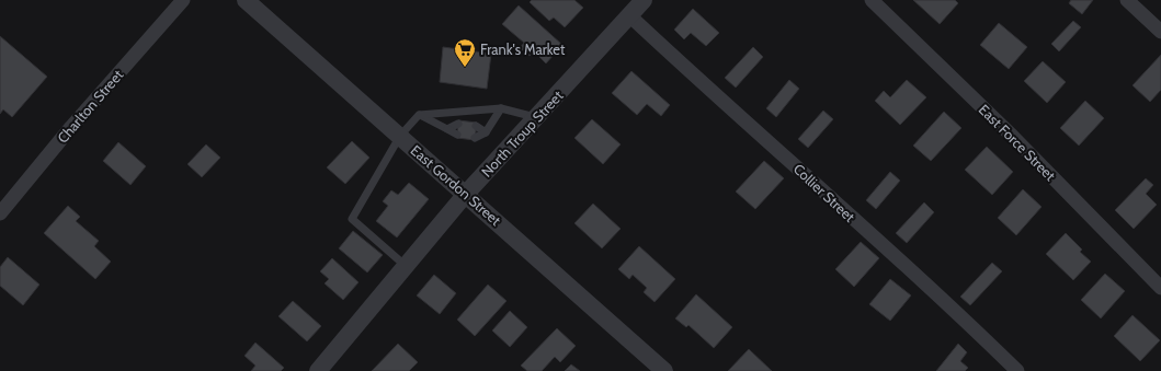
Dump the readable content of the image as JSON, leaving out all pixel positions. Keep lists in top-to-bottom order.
{
  "streets": {
    "street": [
      "Charlton Street",
      "North Troup Street",
      "East Force Street",
      "East Gordon Street",
      "Collier Street"
    ]
  },
  "crossings": [
    ["North Troup Street", "East Gordon Street"],
    ["North Troup Street", "Collier Street"]
  ],
  "places": {
    "supermarket": ["Frank's Market"]
  }
}
